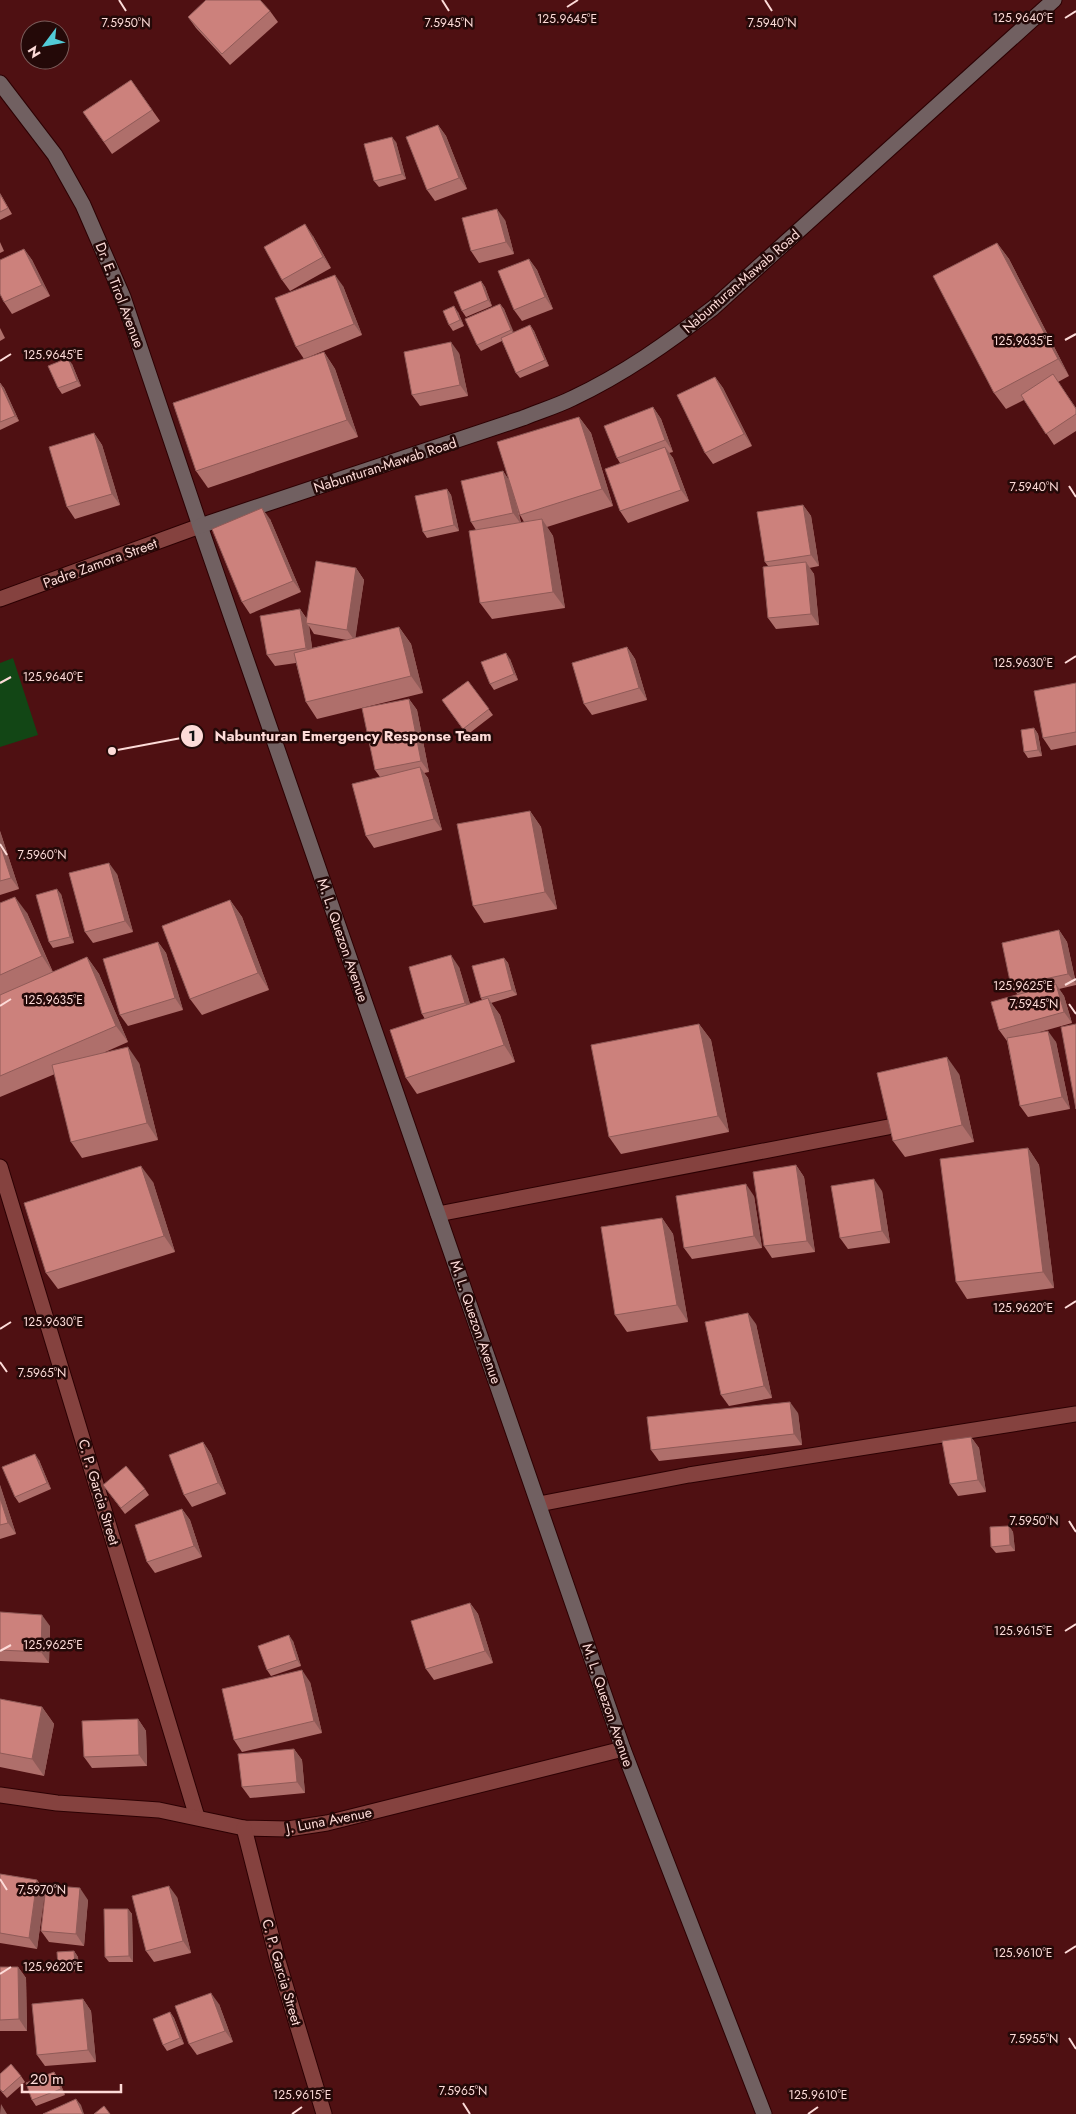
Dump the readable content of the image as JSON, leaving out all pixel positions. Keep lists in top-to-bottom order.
{
  "streets": {
    "main road": ["Nabunturan-Mawab Road", "Dr. E. Tirol Avenue", "M. L. Quezon Avenue"],
    "street": ["Padre Zamora Street", "C. P. Garcia Street", "J. Luna Avenue"]
  },
  "crossings": [
    ["Nabunturan-Mawab Road", "Dr. E. Tirol Avenue"],
    ["Nabunturan-Mawab Road", "Padre Zamora Street"],
    ["Nabunturan-Mawab Road", "M. L. Quezon Avenue"],
    ["Dr. E. Tirol Avenue", "Padre Zamora Street"],
    ["Dr. E. Tirol Avenue", "M. L. Quezon Avenue"],
    ["Padre Zamora Street", "M. L. Quezon Avenue"],
    ["M. L. Quezon Avenue", "J. Luna Avenue"],
    ["C. P. Garcia Street", "J. Luna Avenue"]
  ],
  "places": ["Nabunturan Emergency Response Team"],
  "scale_bar": "20 m",
  "north": "bottom left",
  "coordinates": [
    "125.9640°E",
    "125.9645°E",
    "7.5950°N",
    "7.5945°N",
    "7.5940°N",
    "125.9635°E",
    "125.9630°E",
    "7.5960°N",
    "125.9625°E",
    "125.9620°E",
    "7.5965°N",
    "125.9615°E",
    "7.5970°N",
    "125.9610°E",
    "7.5955°N"
  ]
}
